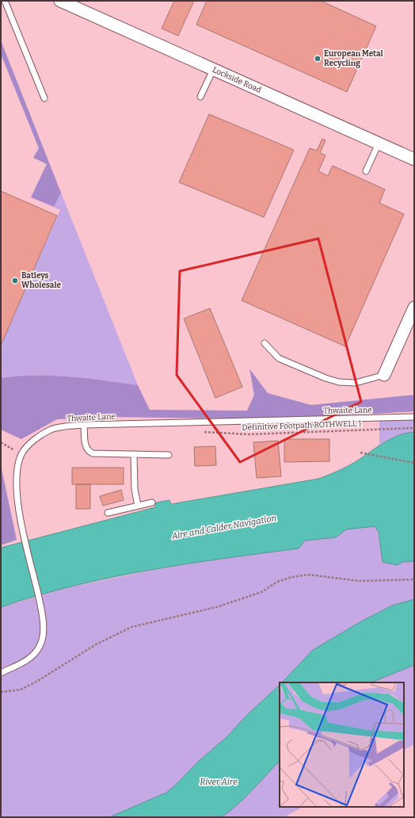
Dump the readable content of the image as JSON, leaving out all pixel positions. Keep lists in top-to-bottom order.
{
  "streets": {
    "street": ["Lockside Road"],
    "lane": ["Thwaite Lane"],
    "path": ["Definitive Footpath ROTHWELL 1"]
  },
  "water": ["Aire and Calder Navigation", "River Aire"],
  "places": ["European Metal Recycling", "Batleys Wholesale"]
}
